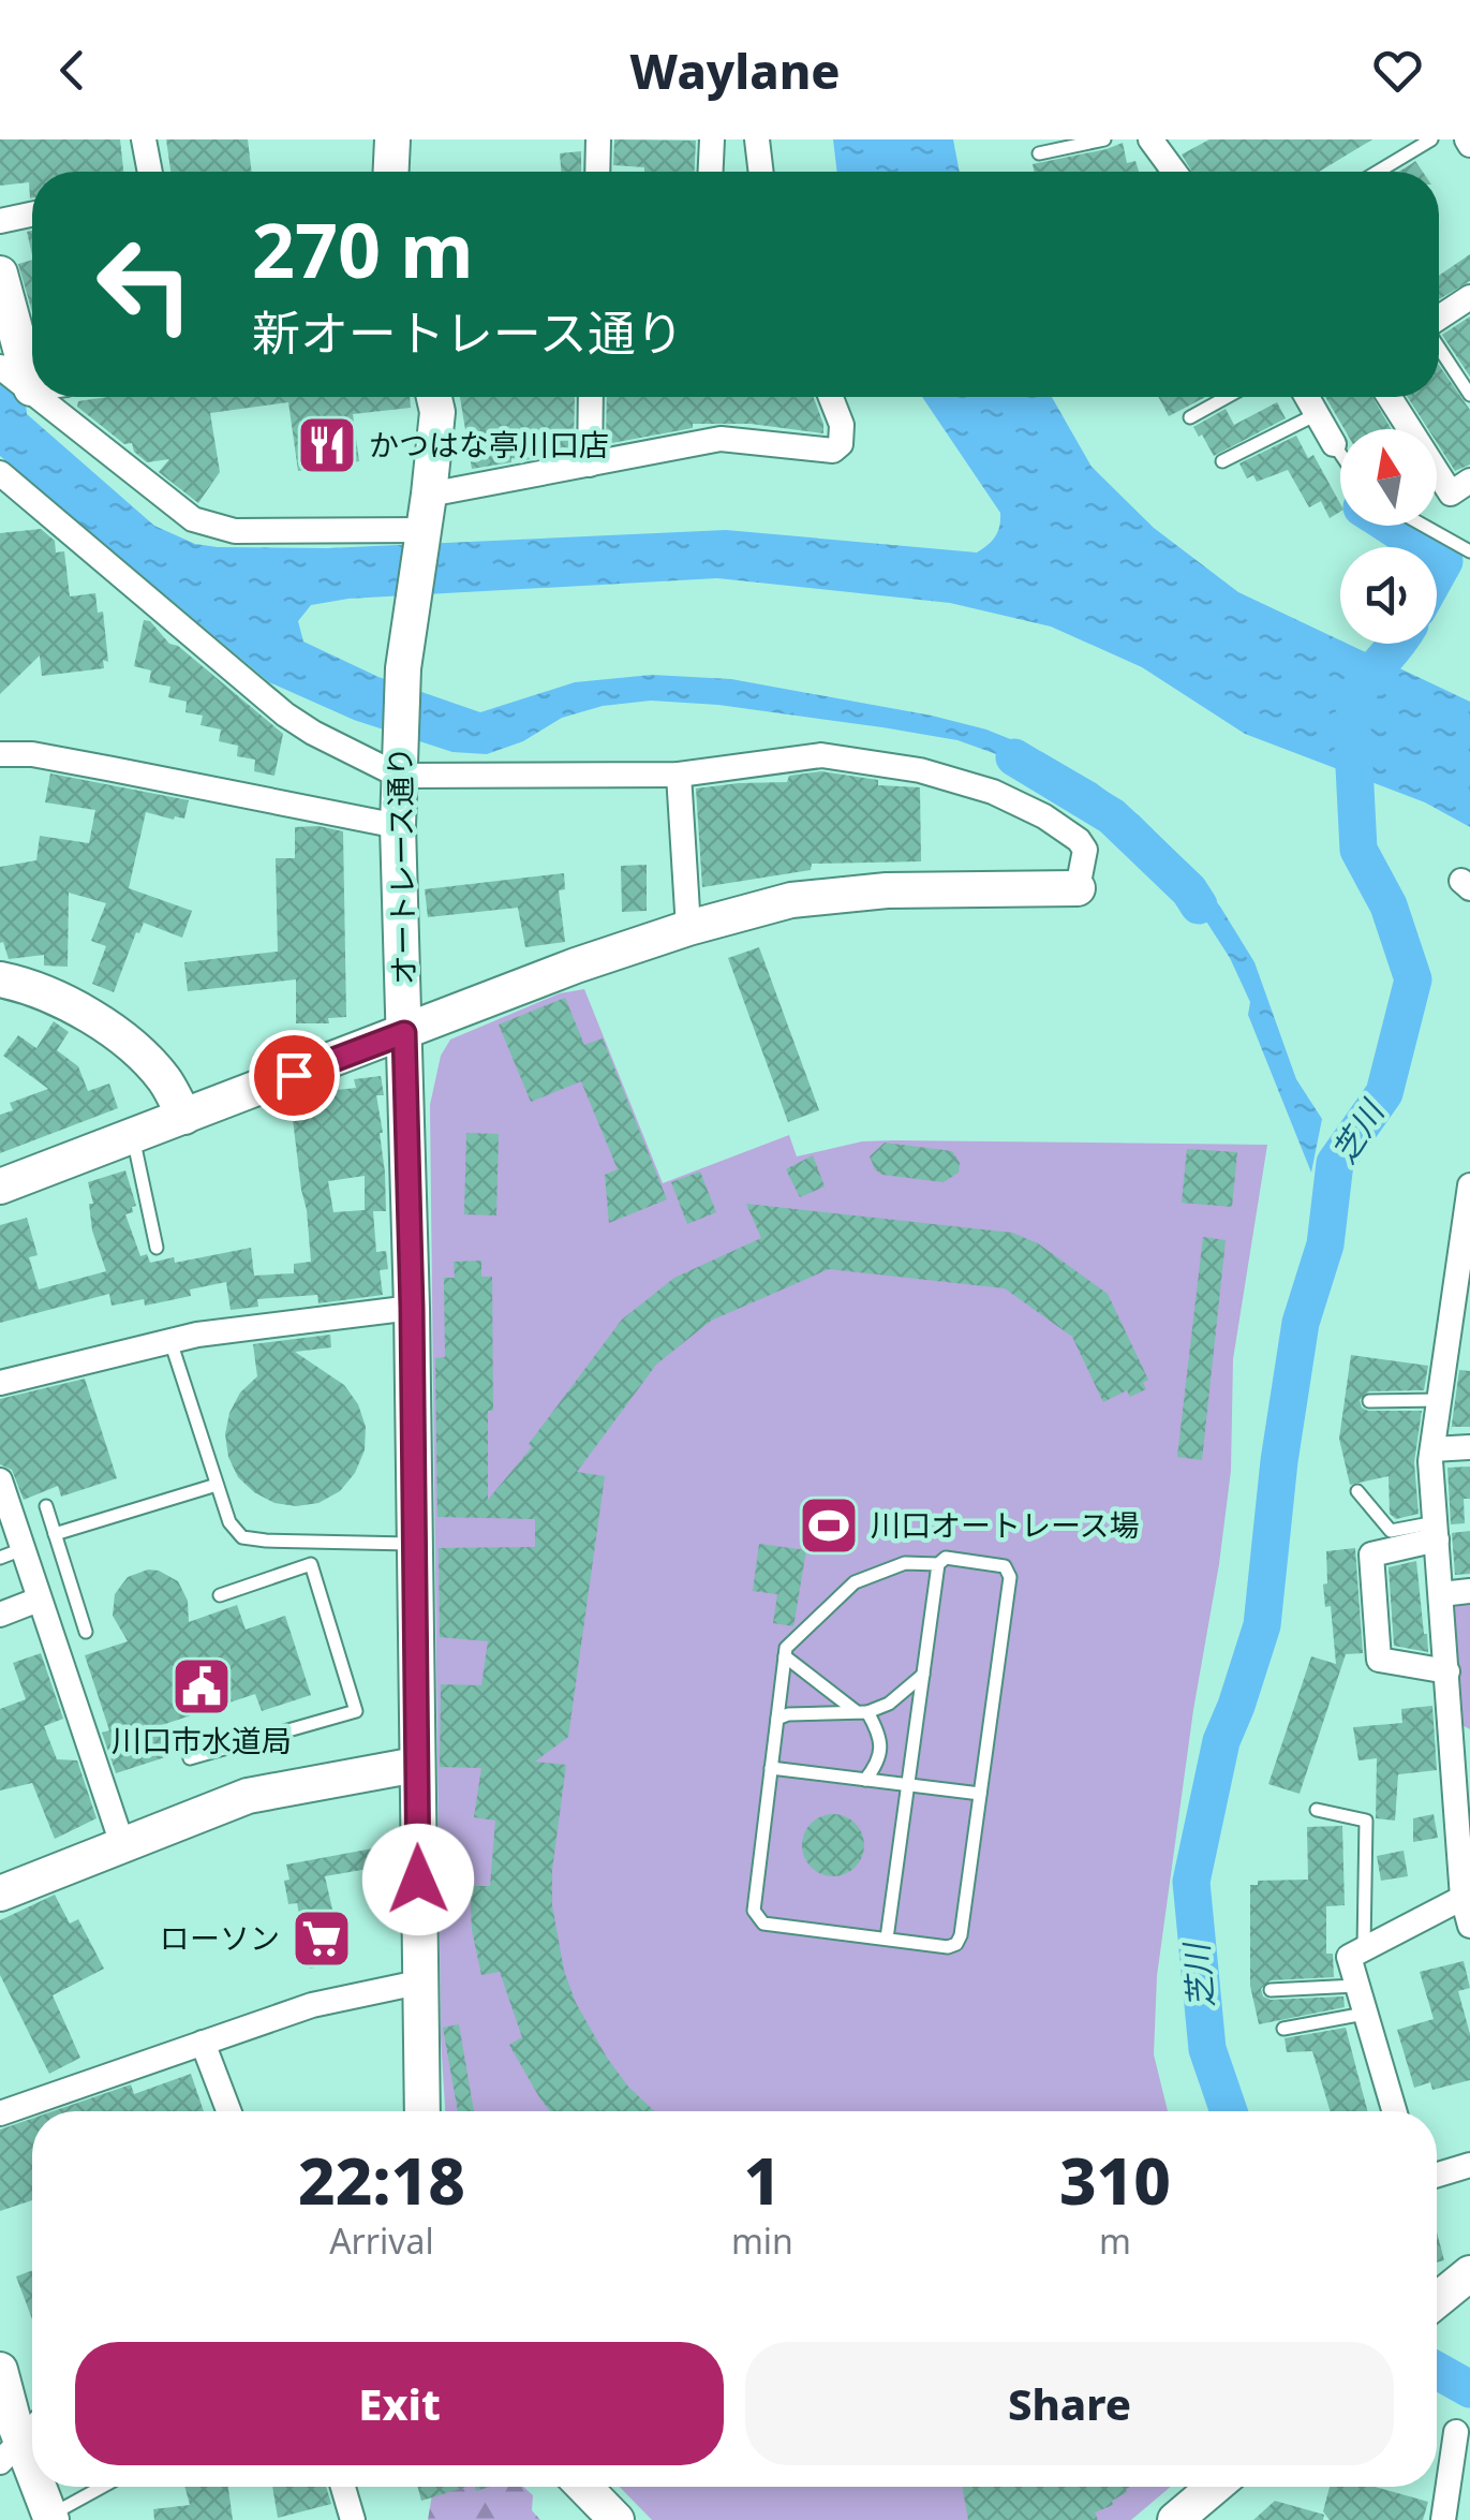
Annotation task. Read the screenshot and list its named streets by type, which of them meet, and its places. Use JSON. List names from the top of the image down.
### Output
{
  "streets": {
    "street": ["オートレース通り"]
  },
  "water": ["芝川"],
  "places": {
    "restaurant": ["かつはな亭川口店"],
    "sports": ["川口オートレース場"],
    "public building": ["川口市水道局"],
    "supermarket": ["ローソン"]
  },
  "north": "top",
  "page": {
    "header": "Waylane",
    "turn": ["270 m", "新オートレース通り"],
    "eta": [
      "22:18",
      "Arrival",
      "1",
      "min",
      "310",
      "m"
    ],
    "buttons": ["Exit", "Share"]
  }
}
